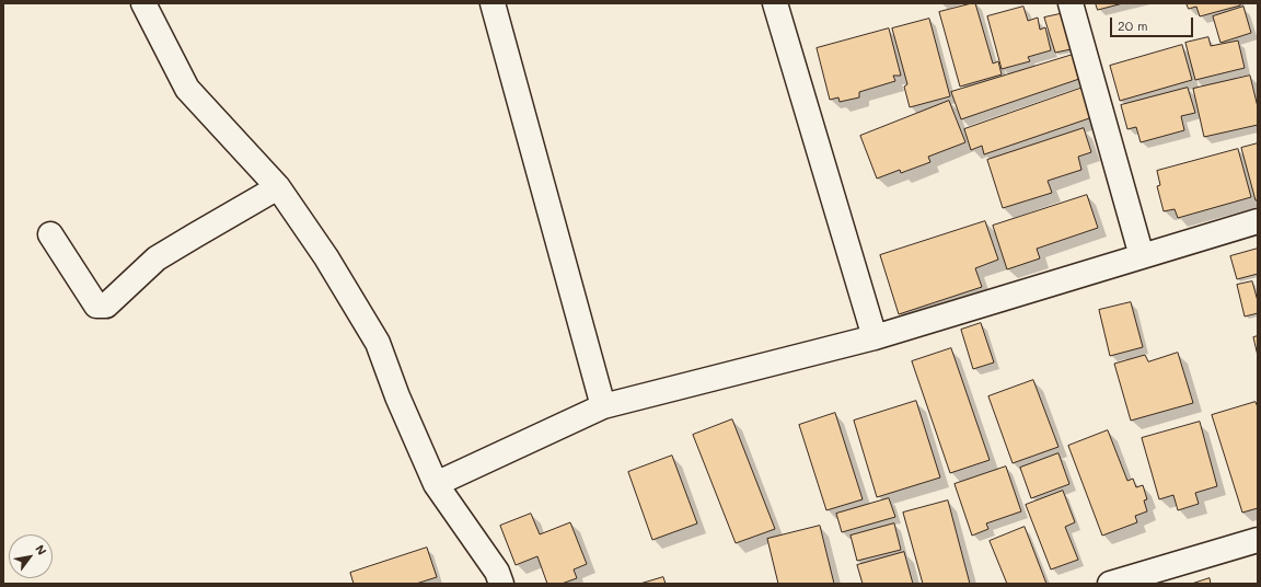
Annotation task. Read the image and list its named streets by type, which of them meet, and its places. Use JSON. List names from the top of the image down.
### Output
{
  "scale_bar": "20 m",
  "north": "top right"
}
